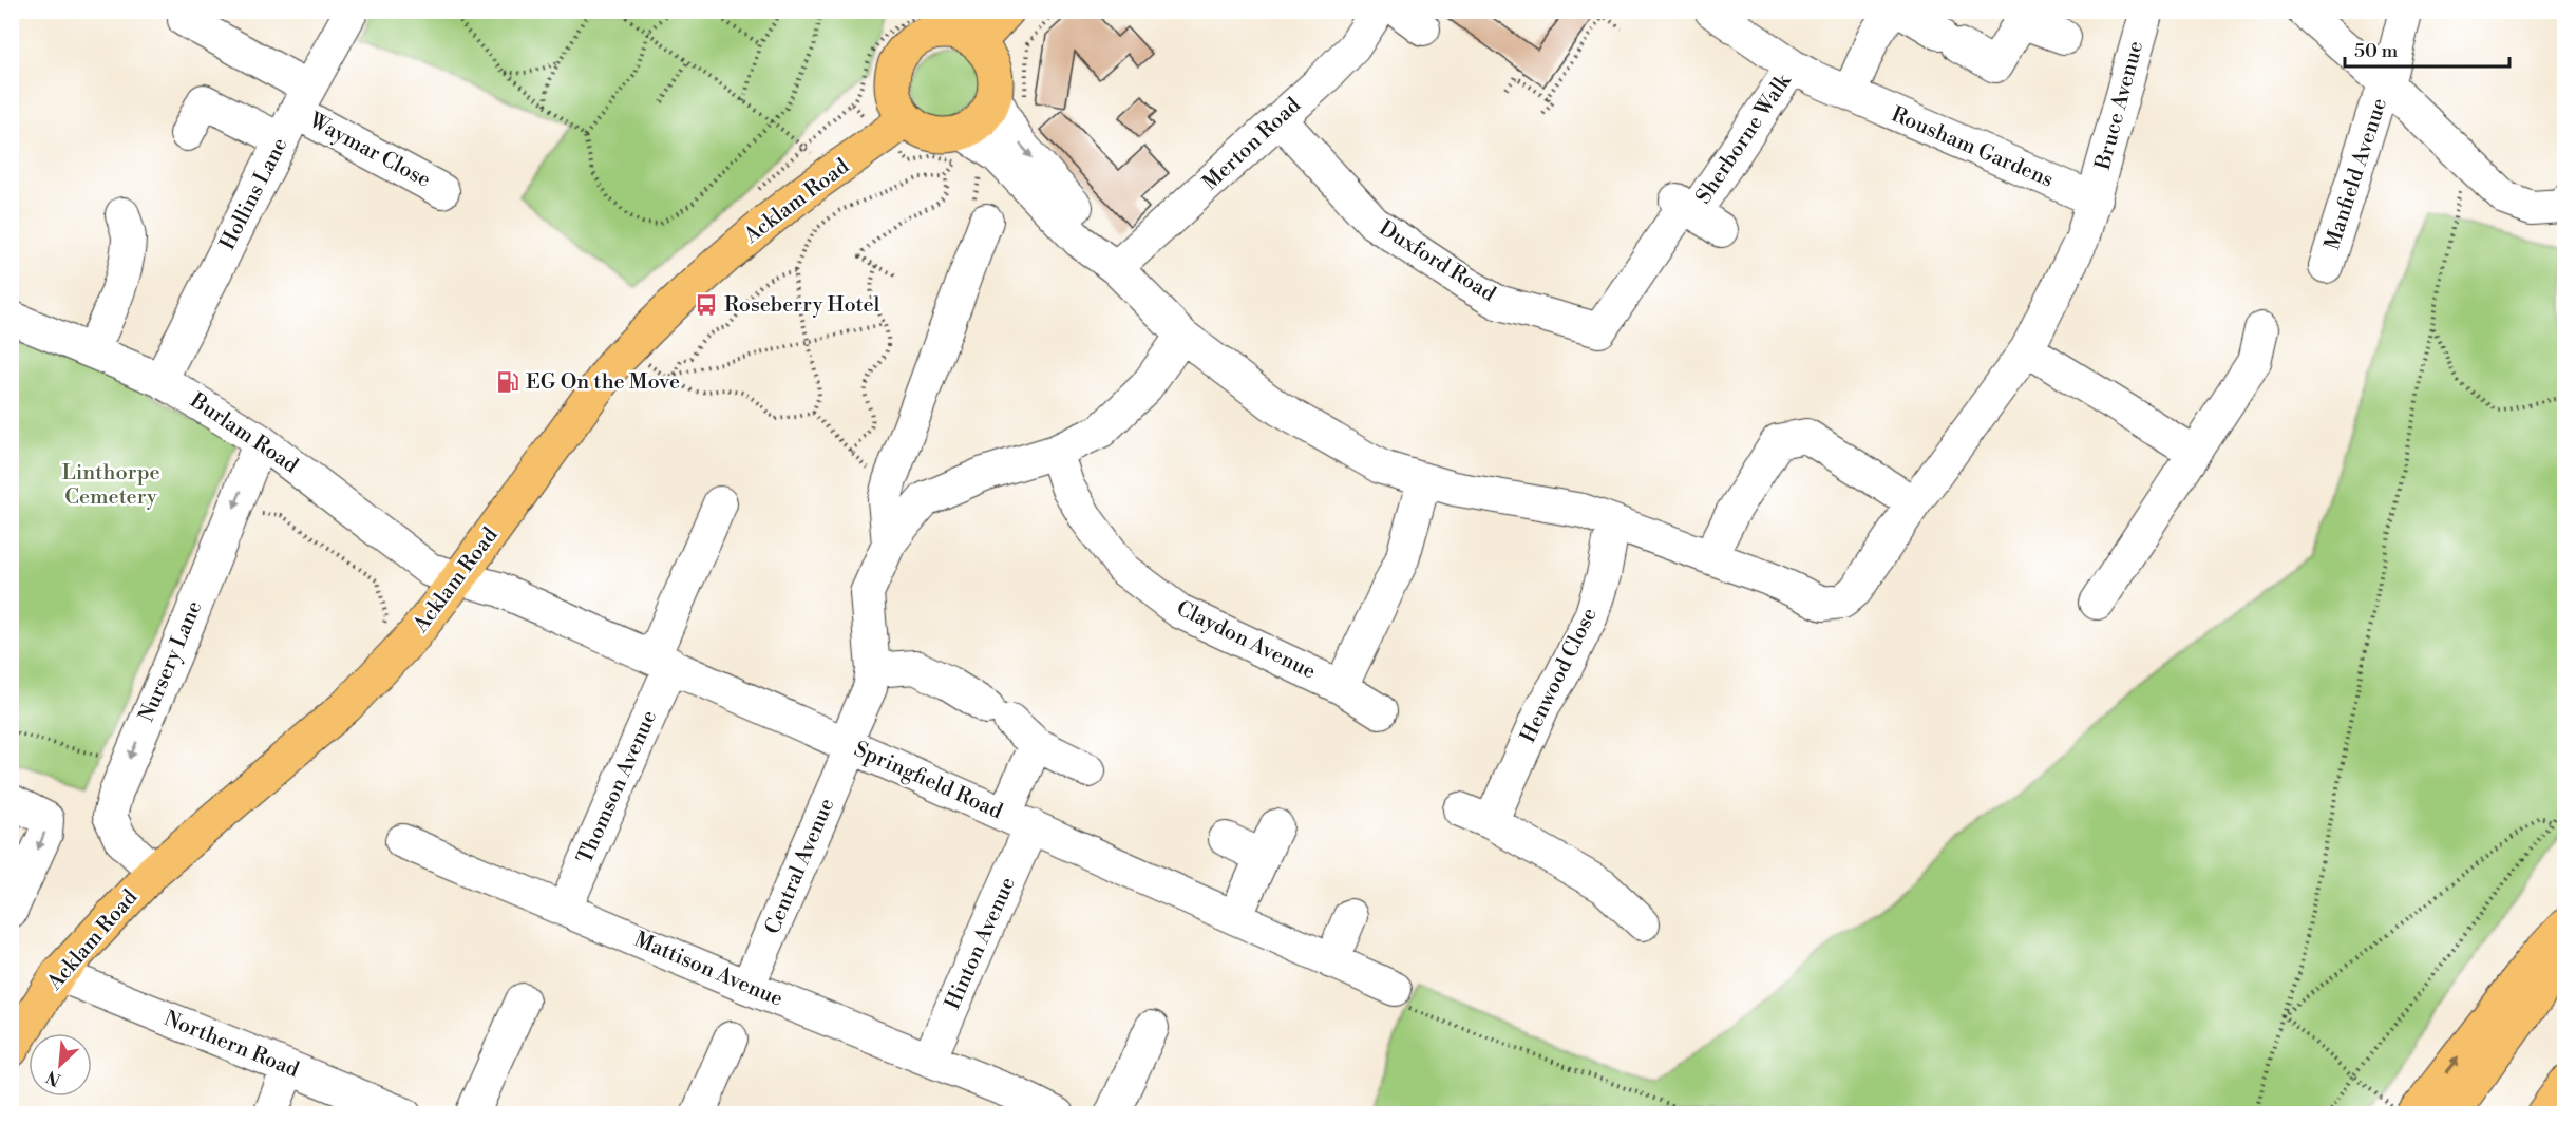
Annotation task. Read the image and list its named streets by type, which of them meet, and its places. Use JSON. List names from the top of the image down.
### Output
{
  "streets": {
    "main road": ["Acklam Road"],
    "street": [
      "Bruce Avenue",
      "Sherborne Walk",
      "Merton Road",
      "Rousham Gardens",
      "Waymar Close",
      "Manfield Avenue",
      "Hollins Lane",
      "Duxford Road",
      "Burlam Road",
      "Claydon Avenue",
      "Nursery Lane",
      "Henwood Close",
      "Springfield Road",
      "Thomson Avenue",
      "Central Avenue",
      "Hinton Avenue",
      "Mattison Avenue",
      "Northern Road"
    ]
  },
  "crossings": [
    ["Bruce Avenue", "Merton Road"],
    ["Bruce Avenue", "Rousham Gardens"],
    ["Bruce Avenue", "Claydon Avenue"],
    ["Bruce Avenue", "Henwood Close"],
    ["Sherborne Walk", "Rousham Gardens"],
    ["Sherborne Walk", "Duxford Road"],
    ["Merton Road", "Duxford Road"],
    ["Waymar Close", "Hollins Lane"],
    ["Hollins Lane", "Burlam Road"],
    ["Acklam Road", "Burlam Road"],
    ["Acklam Road", "Nursery Lane"],
    ["Acklam Road", "Springfield Road"],
    ["Acklam Road", "Northern Road"],
    ["Burlam Road", "Nursery Lane"],
    ["Burlam Road", "Springfield Road"],
    ["Springfield Road", "Thomson Avenue"],
    ["Springfield Road", "Central Avenue"],
    ["Springfield Road", "Hinton Avenue"],
    ["Thomson Avenue", "Mattison Avenue"],
    ["Central Avenue", "Mattison Avenue"],
    ["Hinton Avenue", "Mattison Avenue"]
  ],
  "one_way": ["Nursery Lane"],
  "parks": ["Linthorpe Cemetery"],
  "places": {
    "bus stop": ["Roseberry Hotel"],
    "fuel station": ["EG On the Move"]
  },
  "scale_bar": "50 m",
  "north": "bottom left"
}
